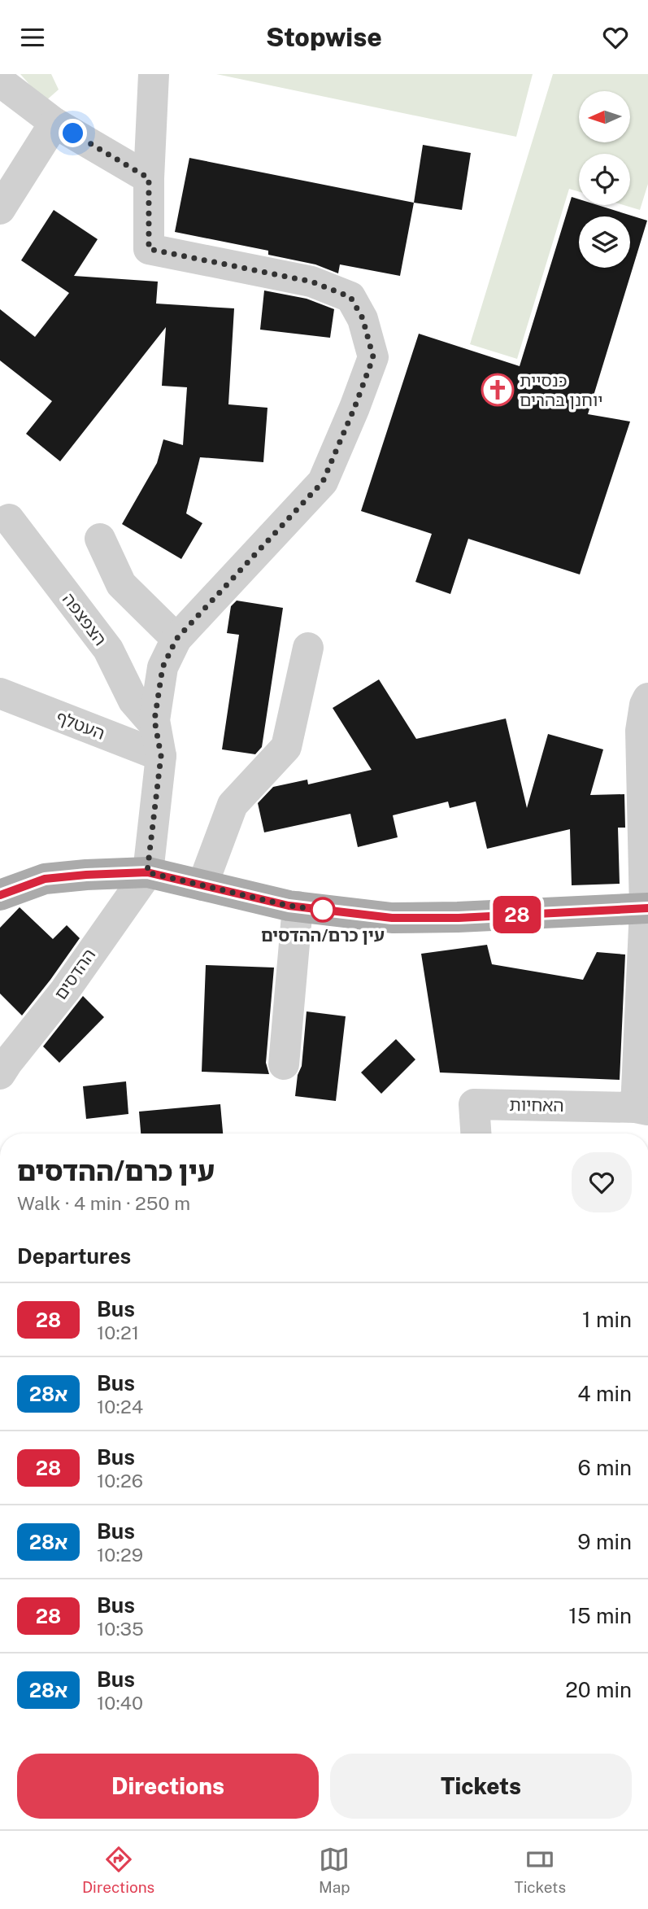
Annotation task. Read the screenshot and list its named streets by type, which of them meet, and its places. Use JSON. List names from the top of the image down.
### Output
{
  "streets": {
    "street": [
      "הצפצפה",
      "העטלף",
      "ההדסים",
      "האחיות"
    ]
  },
  "places": {
    "church": ["כנסיית יוחנן בהרים"],
    "other": ["עין כרם/ההדסים"]
  },
  "lines": ["bus line 28"],
  "north": "left",
  "page": {
    "header": "Stopwise",
    "on_map": "28",
    "heading": [
      ["עין כרם/ההדסים", "Walk · 4 min · 250 m"],
      "Departures"
    ],
    "list": [
      {
        "mark": "28",
        "name": "Bus",
        "note": "10:21",
        "value": "1 min"
      },
      {
        "mark": "28א",
        "name": "Bus",
        "note": "10:24",
        "value": "4 min"
      },
      {
        "mark": "28",
        "name": "Bus",
        "note": "10:26",
        "value": "6 min"
      },
      {
        "mark": "28א",
        "name": "Bus",
        "note": "10:29",
        "value": "9 min"
      },
      {
        "mark": "28",
        "name": "Bus",
        "note": "10:35",
        "value": "15 min"
      },
      {
        "mark": "28א",
        "name": "Bus",
        "note": "10:40",
        "value": "20 min"
      }
    ],
    "buttons": ["Directions", "Tickets"],
    "tabs": ["Directions", "Map", "Tickets"]
  }
}
